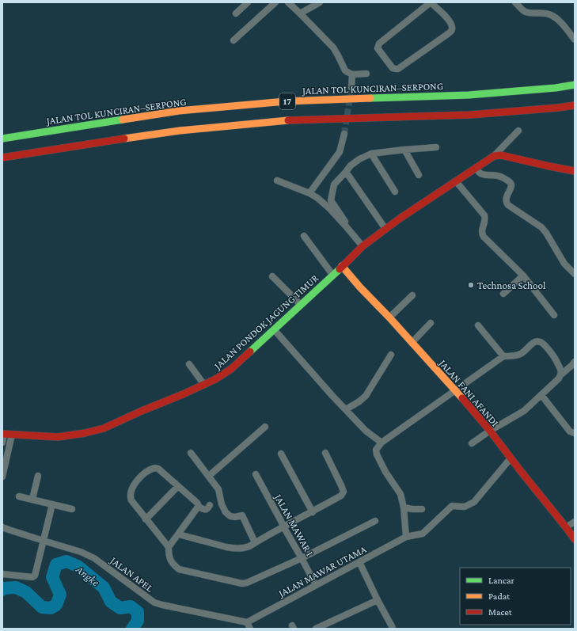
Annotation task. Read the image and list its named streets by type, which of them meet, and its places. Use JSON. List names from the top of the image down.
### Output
{
  "streets": {
    "main road": [
      "JALAN TOL KUNCIRAN–SERPONG",
      "17",
      "JALAN PONDOK JAGUNG TIMUR",
      "JALAN FANI AFANDI"
    ],
    "street": ["JALAN MAWAR I", "JALAN MAWAR UTAMA", "JALAN APEL"]
  },
  "crossings": [
    ["JALAN PONDOK JAGUNG TIMUR", "JALAN FANI AFANDI"],
    ["JALAN FANI AFANDI", "JALAN MAWAR UTAMA"],
    ["JALAN MAWAR I", "JALAN MAWAR UTAMA"],
    ["JALAN MAWAR UTAMA", "JALAN APEL"]
  ],
  "water": ["Angke"],
  "places": ["Technosa School"],
  "legend": ["Lancar", "Padat", "Macet"]
}
